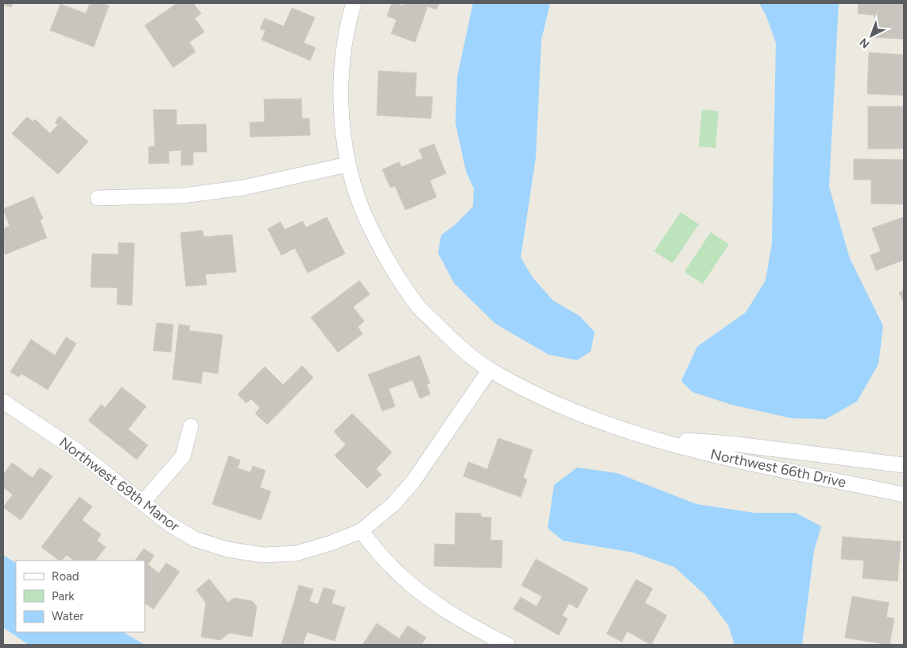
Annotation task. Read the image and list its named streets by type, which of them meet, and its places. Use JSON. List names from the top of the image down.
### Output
{
  "streets": {
    "street": ["Northwest 66th Drive", "Northwest 69th Manor"]
  },
  "crossings": [
    ["Northwest 66th Drive", "Northwest 69th Manor"]
  ],
  "legend": ["Road", "Park", "Water"],
  "north": "bottom left"
}
